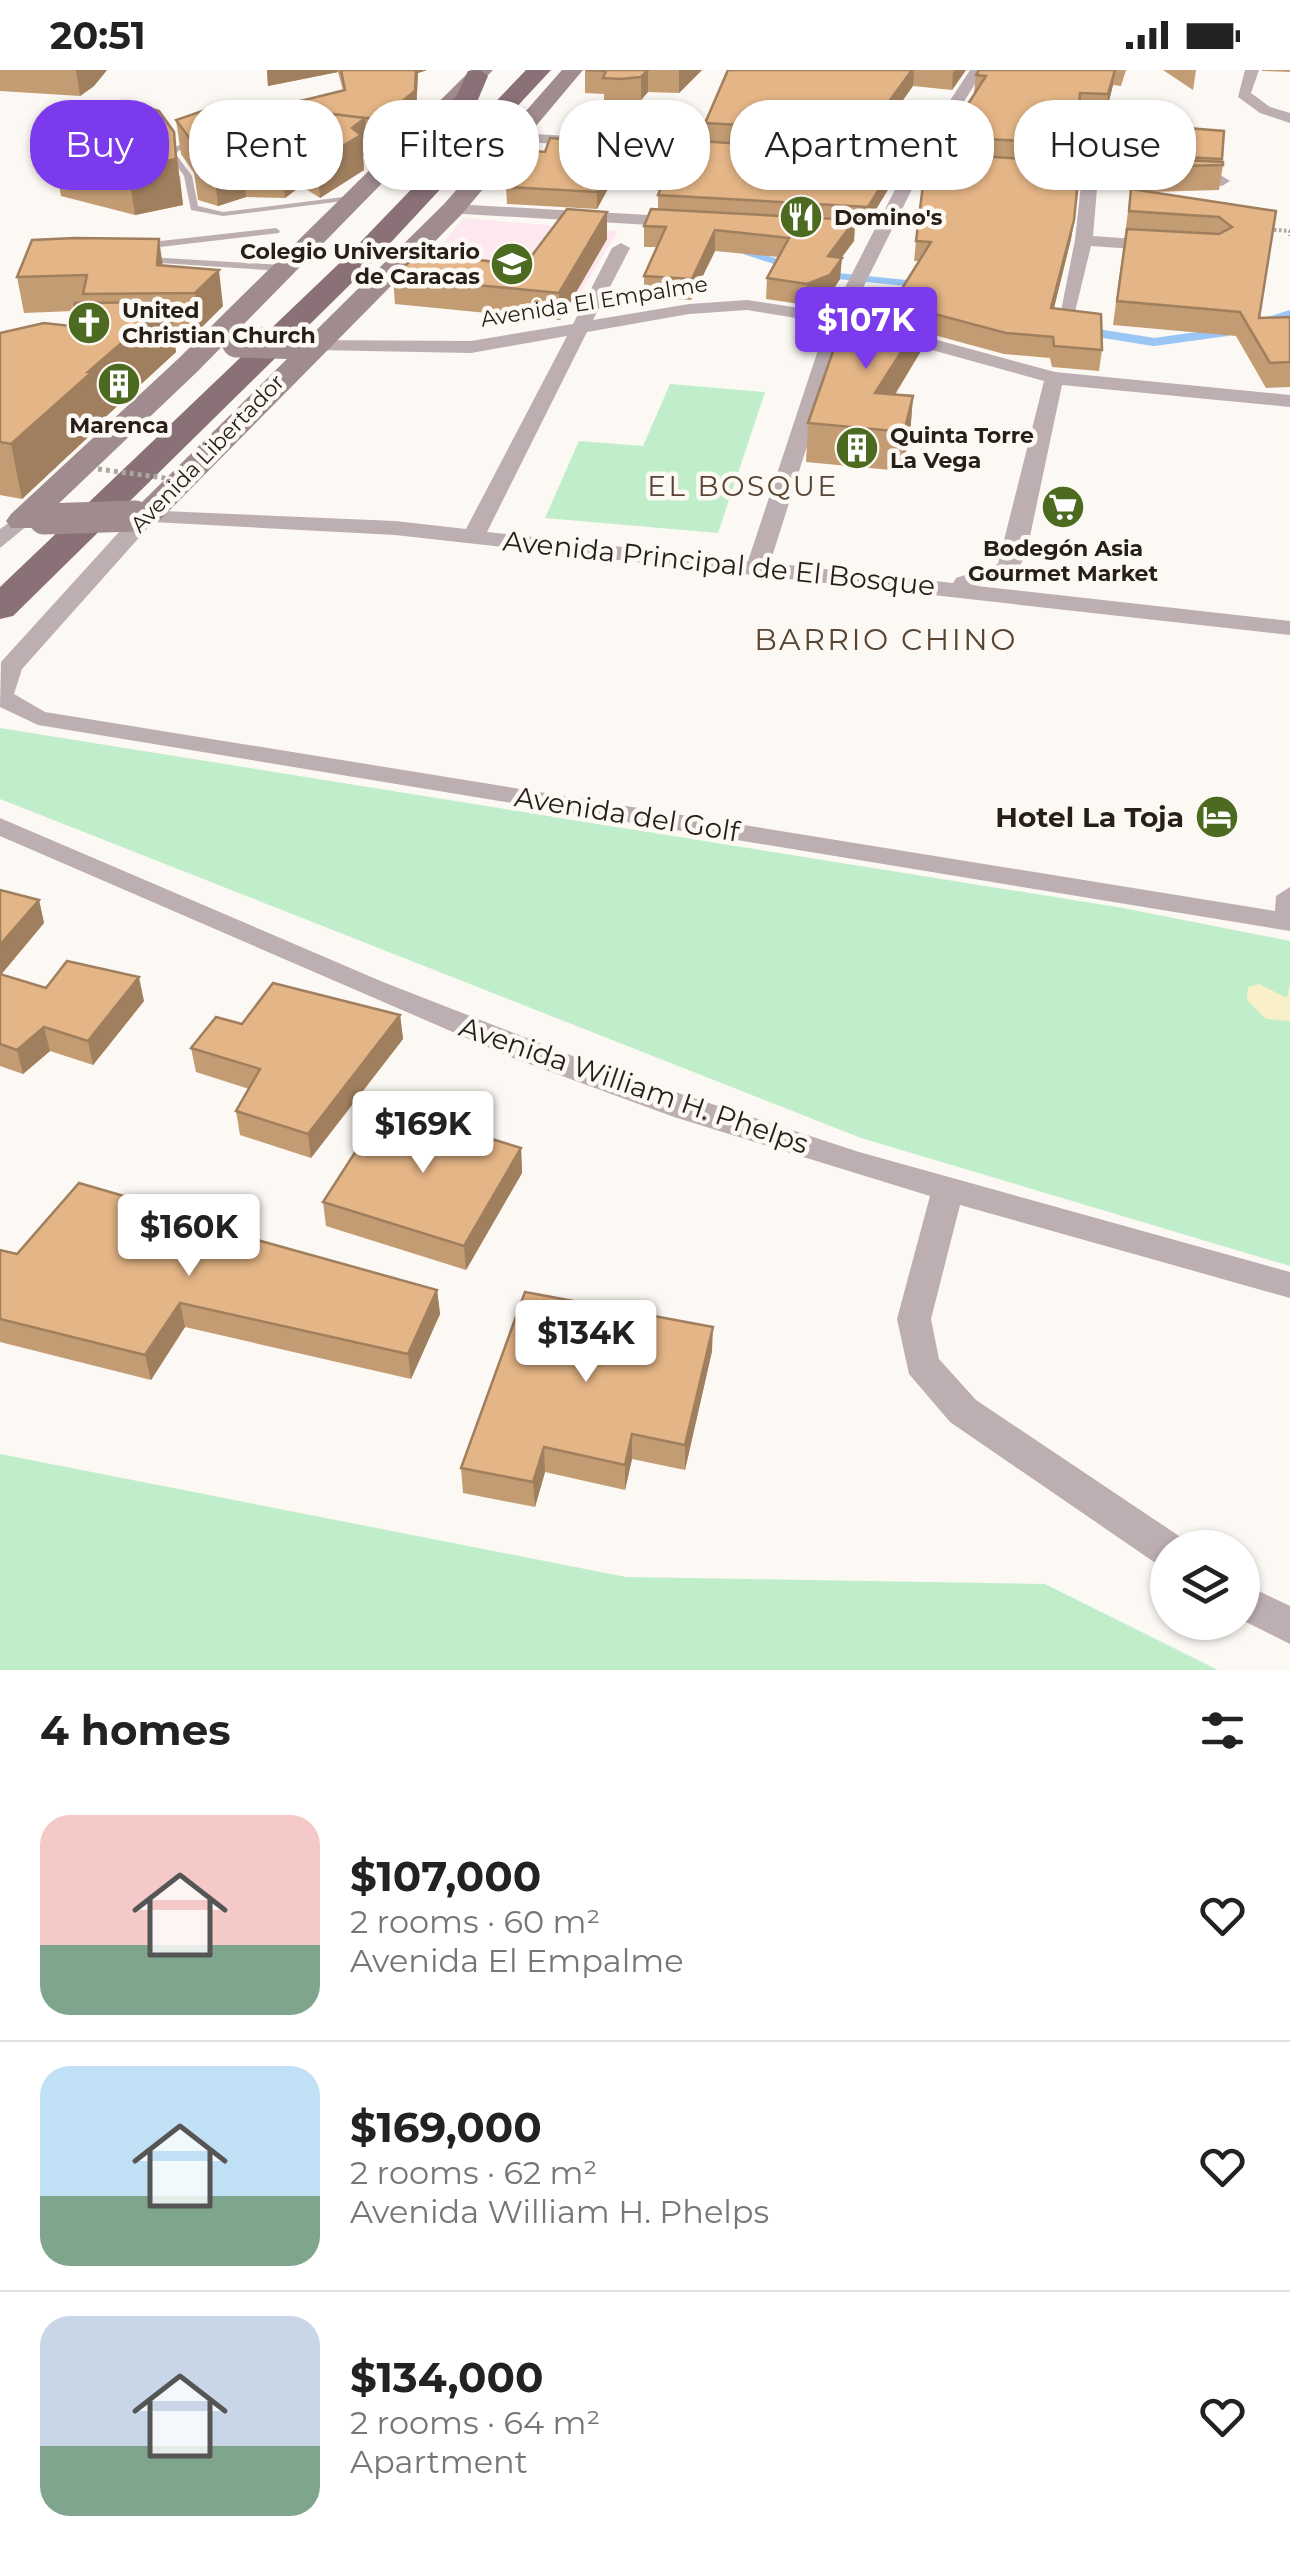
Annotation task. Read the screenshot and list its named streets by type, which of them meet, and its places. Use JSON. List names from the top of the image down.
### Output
{
  "streets": {
    "main road": ["Avenida Libertador"],
    "street": [
      "Avenida El Empalme",
      "Avenida Principal de El Bosque",
      "Avenida del Golf",
      "Avenida William H. Phelps"
    ]
  },
  "crossings": [
    ["Avenida El Empalme", "Avenida Libertador"],
    ["Avenida Libertador", "Avenida Principal de El Bosque"],
    ["Avenida Libertador", "Avenida del Golf"]
  ],
  "districts": ["EL BOSQUE", "BARRIO CHINO"],
  "places": {
    "restaurant": ["Domino's"],
    "school or university": ["Colegio Universitario de Caracas"],
    "church": ["United Christian Church"],
    "building": ["Marenca", "Quinta Torre La Vega"],
    "supermarket": ["Bodegón Asia Gourmet Market"],
    "hotel": ["Hotel La Toja"]
  },
  "page": {
    "status": "20:51",
    "chip": [
      "Buy",
      "Rent",
      "Filters",
      "New",
      "Apartment",
      "House"
    ],
    "price": [
      "$107K",
      "$169K",
      "$160K",
      "$134K"
    ],
    "heading": "4 homes",
    "list": [
      {
        "name": "$107,000",
        "note": "2 rooms · 60 m² · Avenida El Empalme"
      },
      {
        "name": "$169,000",
        "note": "2 rooms · 62 m² · Avenida William H. Phelps"
      },
      {
        "name": "$134,000",
        "note": "2 rooms · 64 m² · Apartment"
      }
    ]
  }
}
